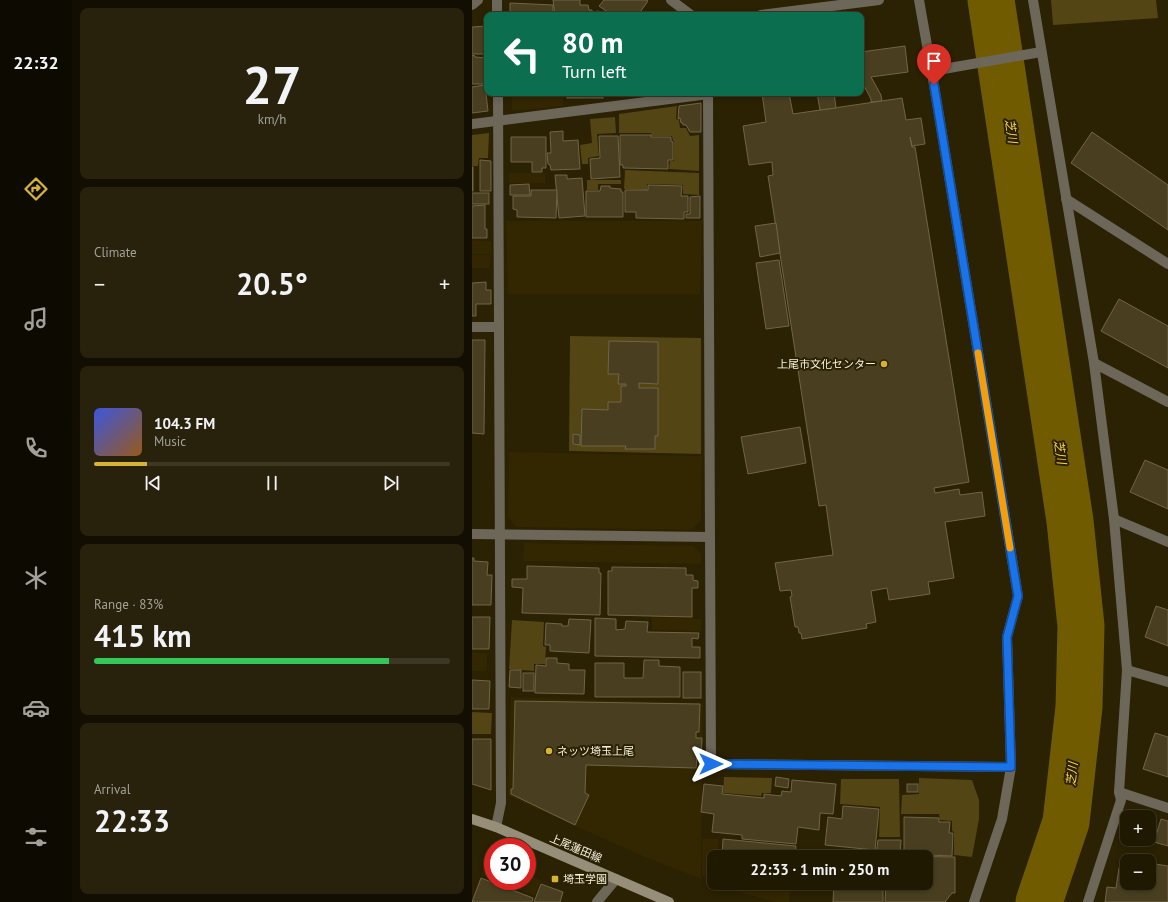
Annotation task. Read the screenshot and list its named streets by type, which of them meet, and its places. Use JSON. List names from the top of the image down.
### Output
{
  "streets": {
    "main road": ["上尾蓮田線"]
  },
  "water": ["芝川"],
  "places": {
    "other": ["上尾市文化センター", "ネッツ埼玉上尾"],
    "transit": ["埼玉学園"]
  },
  "page": {
    "tabs": "22:32",
    "tile": [
      ["27", "km/h"],
      "Climate",
      ["Range · 83%", "415 km"],
      ["Arrival", "22:33"]
    ],
    "turn": ["80 m", "Turn left"],
    "heat": ["−", "20.5°", "+"],
    "song": ["104.3 FM", "Music"],
    "map_buttons": ["+", "−"],
    "limit": "30",
    "trip": "22:33 · 1 min · 250 m"
  }
}
